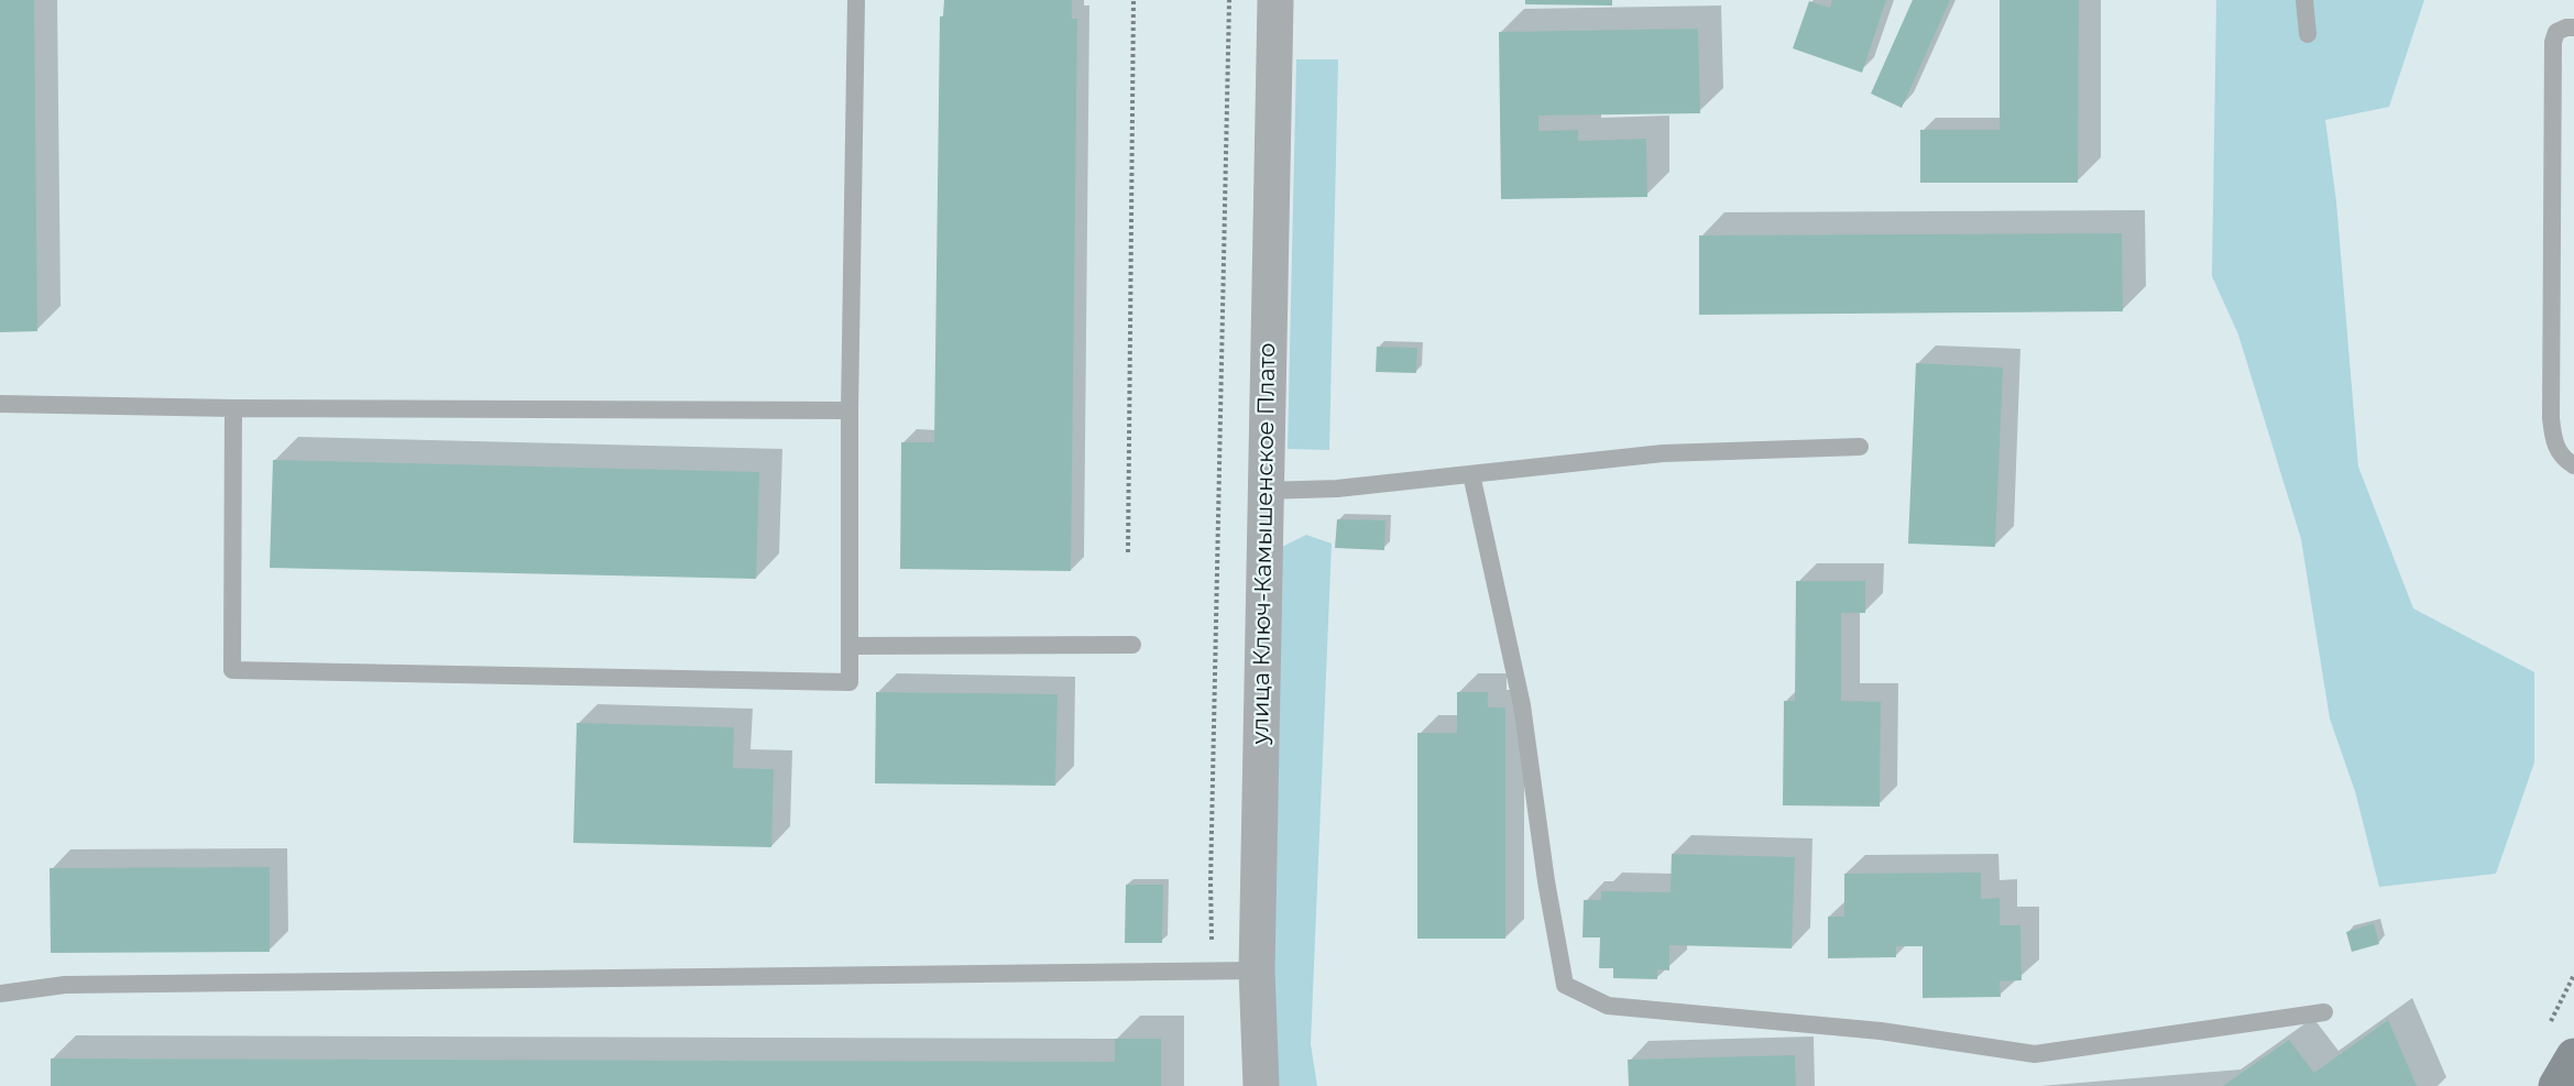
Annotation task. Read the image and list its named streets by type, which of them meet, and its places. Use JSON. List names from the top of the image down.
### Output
{
  "streets": {
    "street": ["улица Ключ-Камышенское Плато"]
  }
}
